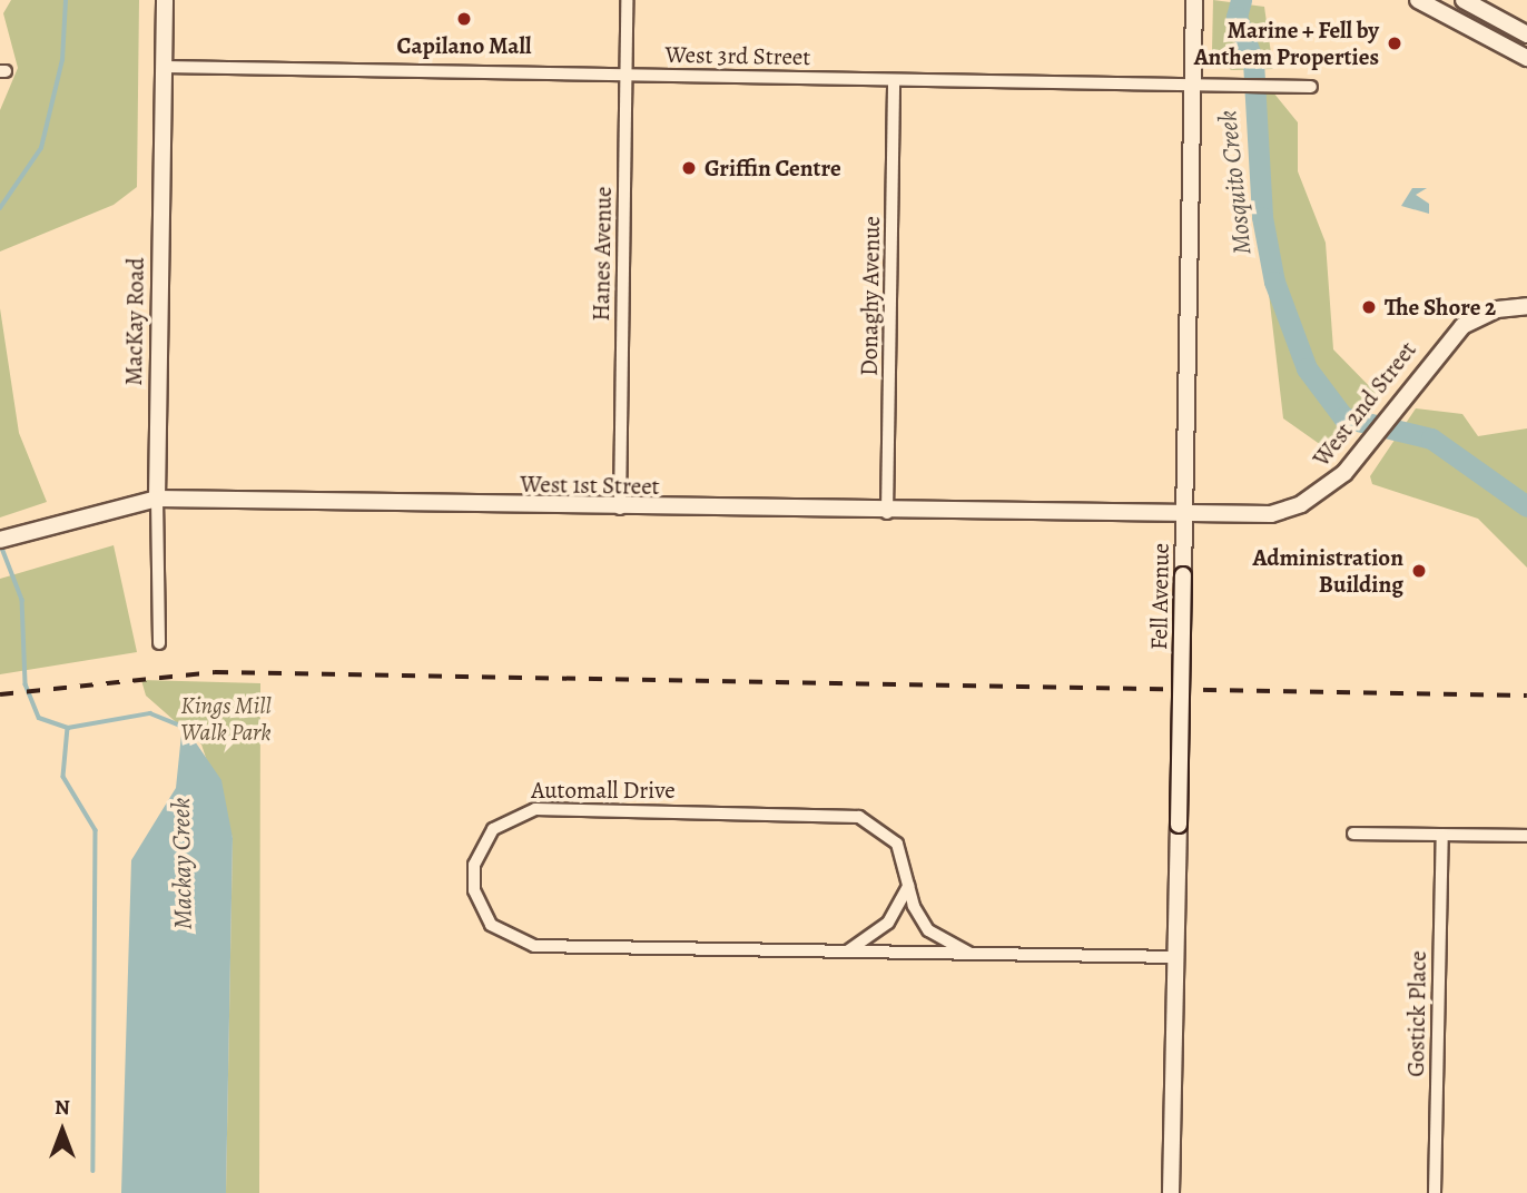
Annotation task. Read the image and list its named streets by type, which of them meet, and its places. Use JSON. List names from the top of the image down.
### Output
{
  "streets": {
    "main road": [
      "MacKay Road",
      "West 2nd Street",
      "West 1st Street",
      "Fell Avenue"
    ],
    "street": [
      "West 3rd Street",
      "Hanes Avenue",
      "Donaghy Avenue",
      "Automall Drive",
      "Gostick Place"
    ]
  },
  "crossings": [
    ["West 3rd Street", "Hanes Avenue"],
    ["West 3rd Street", "Donaghy Avenue"],
    ["West 3rd Street", "MacKay Road"],
    ["West 3rd Street", "Fell Avenue"],
    ["Hanes Avenue", "West 1st Street"],
    ["Donaghy Avenue", "West 1st Street"],
    ["MacKay Road", "West 1st Street"],
    ["West 2nd Street", "West 1st Street"],
    ["West 2nd Street", "Fell Avenue"],
    ["West 1st Street", "Fell Avenue"],
    ["Fell Avenue", "Automall Drive"]
  ],
  "water": ["Mosquito Creek", "Mackay Creek"],
  "parks": ["Kings Mill Walk Park"],
  "places": [
    "Capilano Mall",
    "Marine + Fell by Anthem Properties",
    "Griffin Centre",
    "The Shore 2",
    "Administration Building"
  ],
  "north": "top"
}
